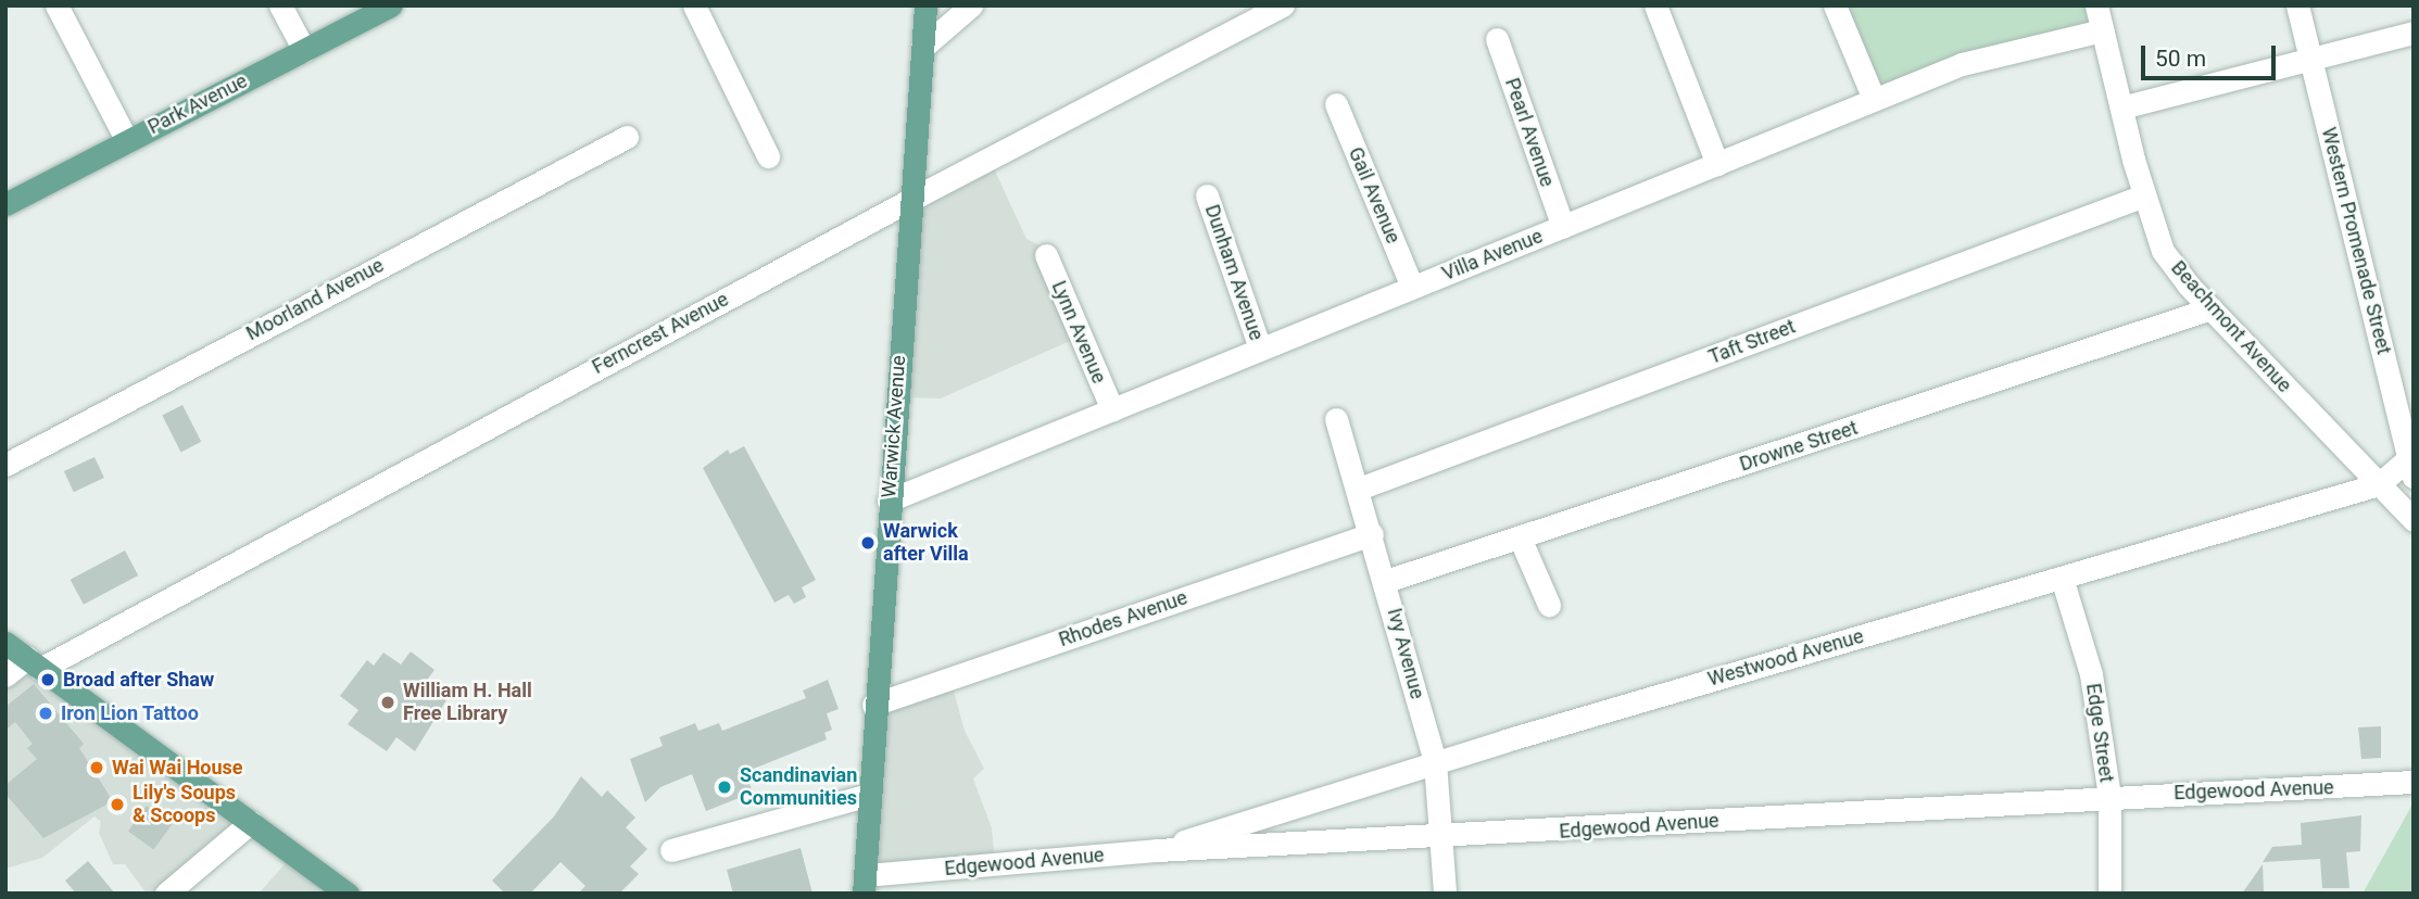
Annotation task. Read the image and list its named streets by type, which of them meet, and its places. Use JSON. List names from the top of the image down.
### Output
{
  "streets": {
    "main road": ["Park Avenue", "Warwick Avenue"],
    "street": [
      "Pearl Avenue",
      "Gail Avenue",
      "Western Promenade Street",
      "Villa Avenue",
      "Dunham Avenue",
      "Moorland Avenue",
      "Beachmont Avenue",
      "Lynn Avenue",
      "Ferncrest Avenue",
      "Taft Street",
      "Drowne Street",
      "Rhodes Avenue",
      "Ivy Avenue",
      "Westwood Avenue",
      "Edge Street",
      "Edgewood Avenue"
    ]
  },
  "crossings": [
    ["Pearl Avenue", "Villa Avenue"],
    ["Gail Avenue", "Villa Avenue"],
    ["Western Promenade Street", "Westwood Avenue"],
    ["Villa Avenue", "Dunham Avenue"],
    ["Villa Avenue", "Beachmont Avenue"],
    ["Villa Avenue", "Lynn Avenue"],
    ["Villa Avenue", "Warwick Avenue"],
    ["Beachmont Avenue", "Taft Street"],
    ["Beachmont Avenue", "Drowne Street"],
    ["Beachmont Avenue", "Westwood Avenue"],
    ["Ferncrest Avenue", "Warwick Avenue"],
    ["Taft Street", "Ivy Avenue"],
    ["Warwick Avenue", "Rhodes Avenue"],
    ["Warwick Avenue", "Edgewood Avenue"],
    ["Drowne Street", "Ivy Avenue"],
    ["Rhodes Avenue", "Ivy Avenue"],
    ["Ivy Avenue", "Westwood Avenue"],
    ["Ivy Avenue", "Edgewood Avenue"],
    ["Westwood Avenue", "Edge Street"],
    ["Westwood Avenue", "Edgewood Avenue"],
    ["Edge Street", "Edgewood Avenue"]
  ],
  "places": [
    "Warwick after Villa",
    "Broad after Shaw",
    "William H. Hall Free Library",
    "Iron Lion Tattoo",
    "Wai Wai House",
    "Scandinavian Communities",
    "Lily's Soups & Scoops"
  ],
  "scale_bar": "50 m"
}
